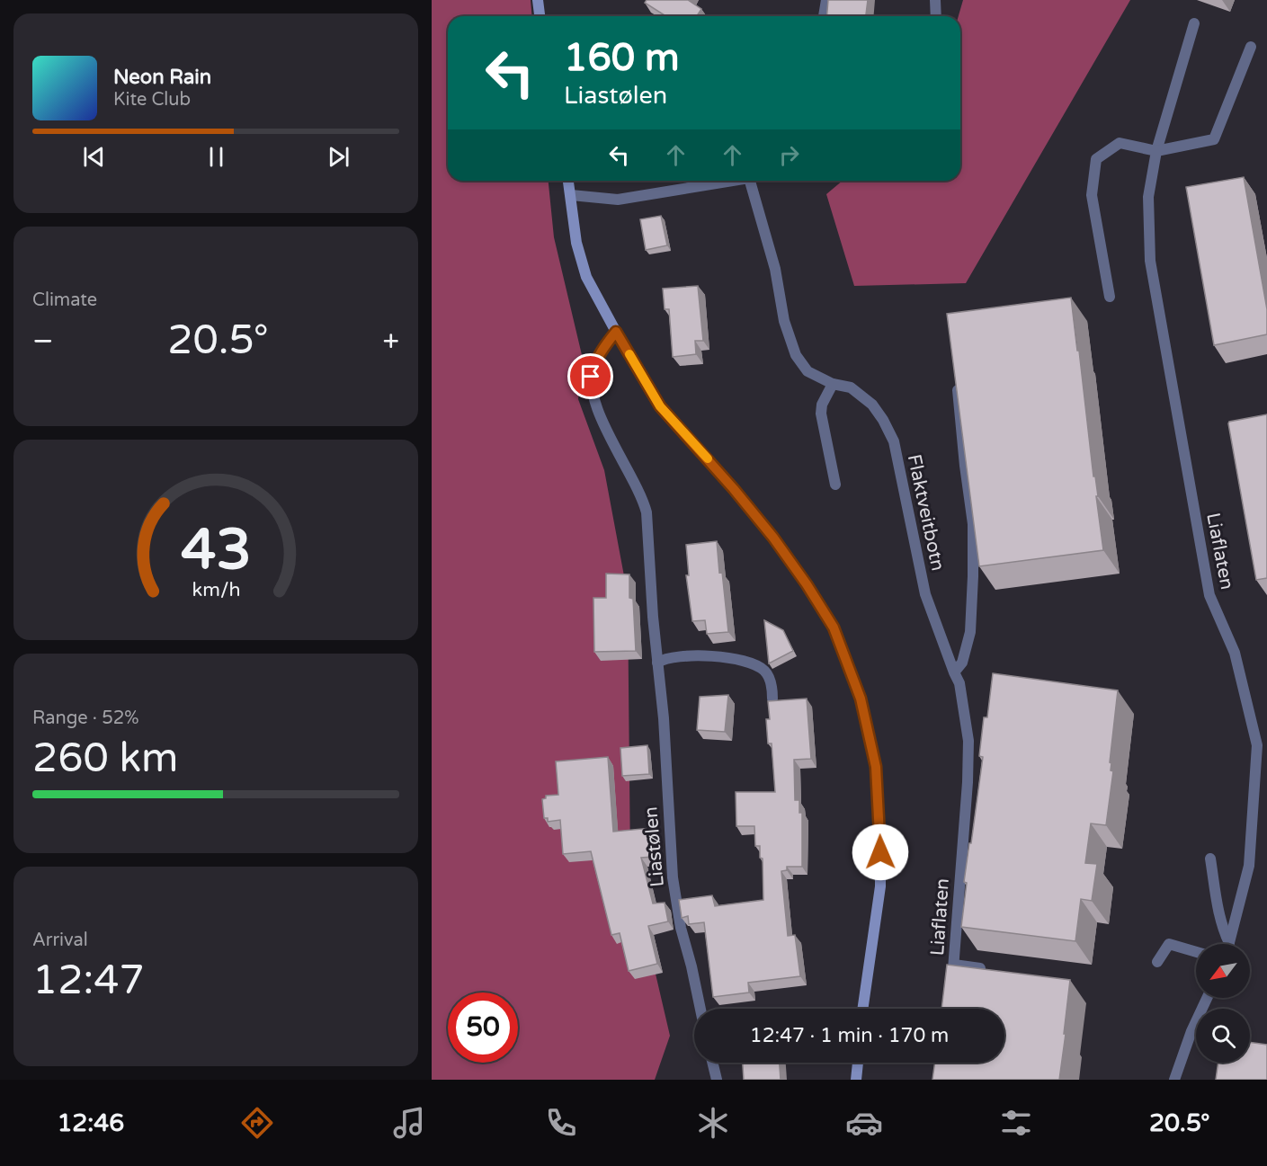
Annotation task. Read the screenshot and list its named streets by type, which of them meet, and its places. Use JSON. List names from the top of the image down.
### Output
{
  "streets": {
    "street": ["Flaktveitbotn", "Liaflaten", "Liastølen"]
  },
  "crossings": [
    ["Flaktveitbotn", "Liaflaten"]
  ],
  "north": "bottom left",
  "page": {
    "turn": ["160 m", "Liastølen"],
    "song": ["Neon Rain", "Kite Club"],
    "tile": [
      "Climate",
      ["Range · 52%", "260 km"],
      ["Arrival", "12:47"]
    ],
    "heat": ["−", "20.5°", "+"],
    "limit": "50",
    "trip": "12:47 · 1 min · 170 m",
    "tabs": ["12:46", "20.5°"],
    "gauge": ["43", "km/h"]
  }
}
